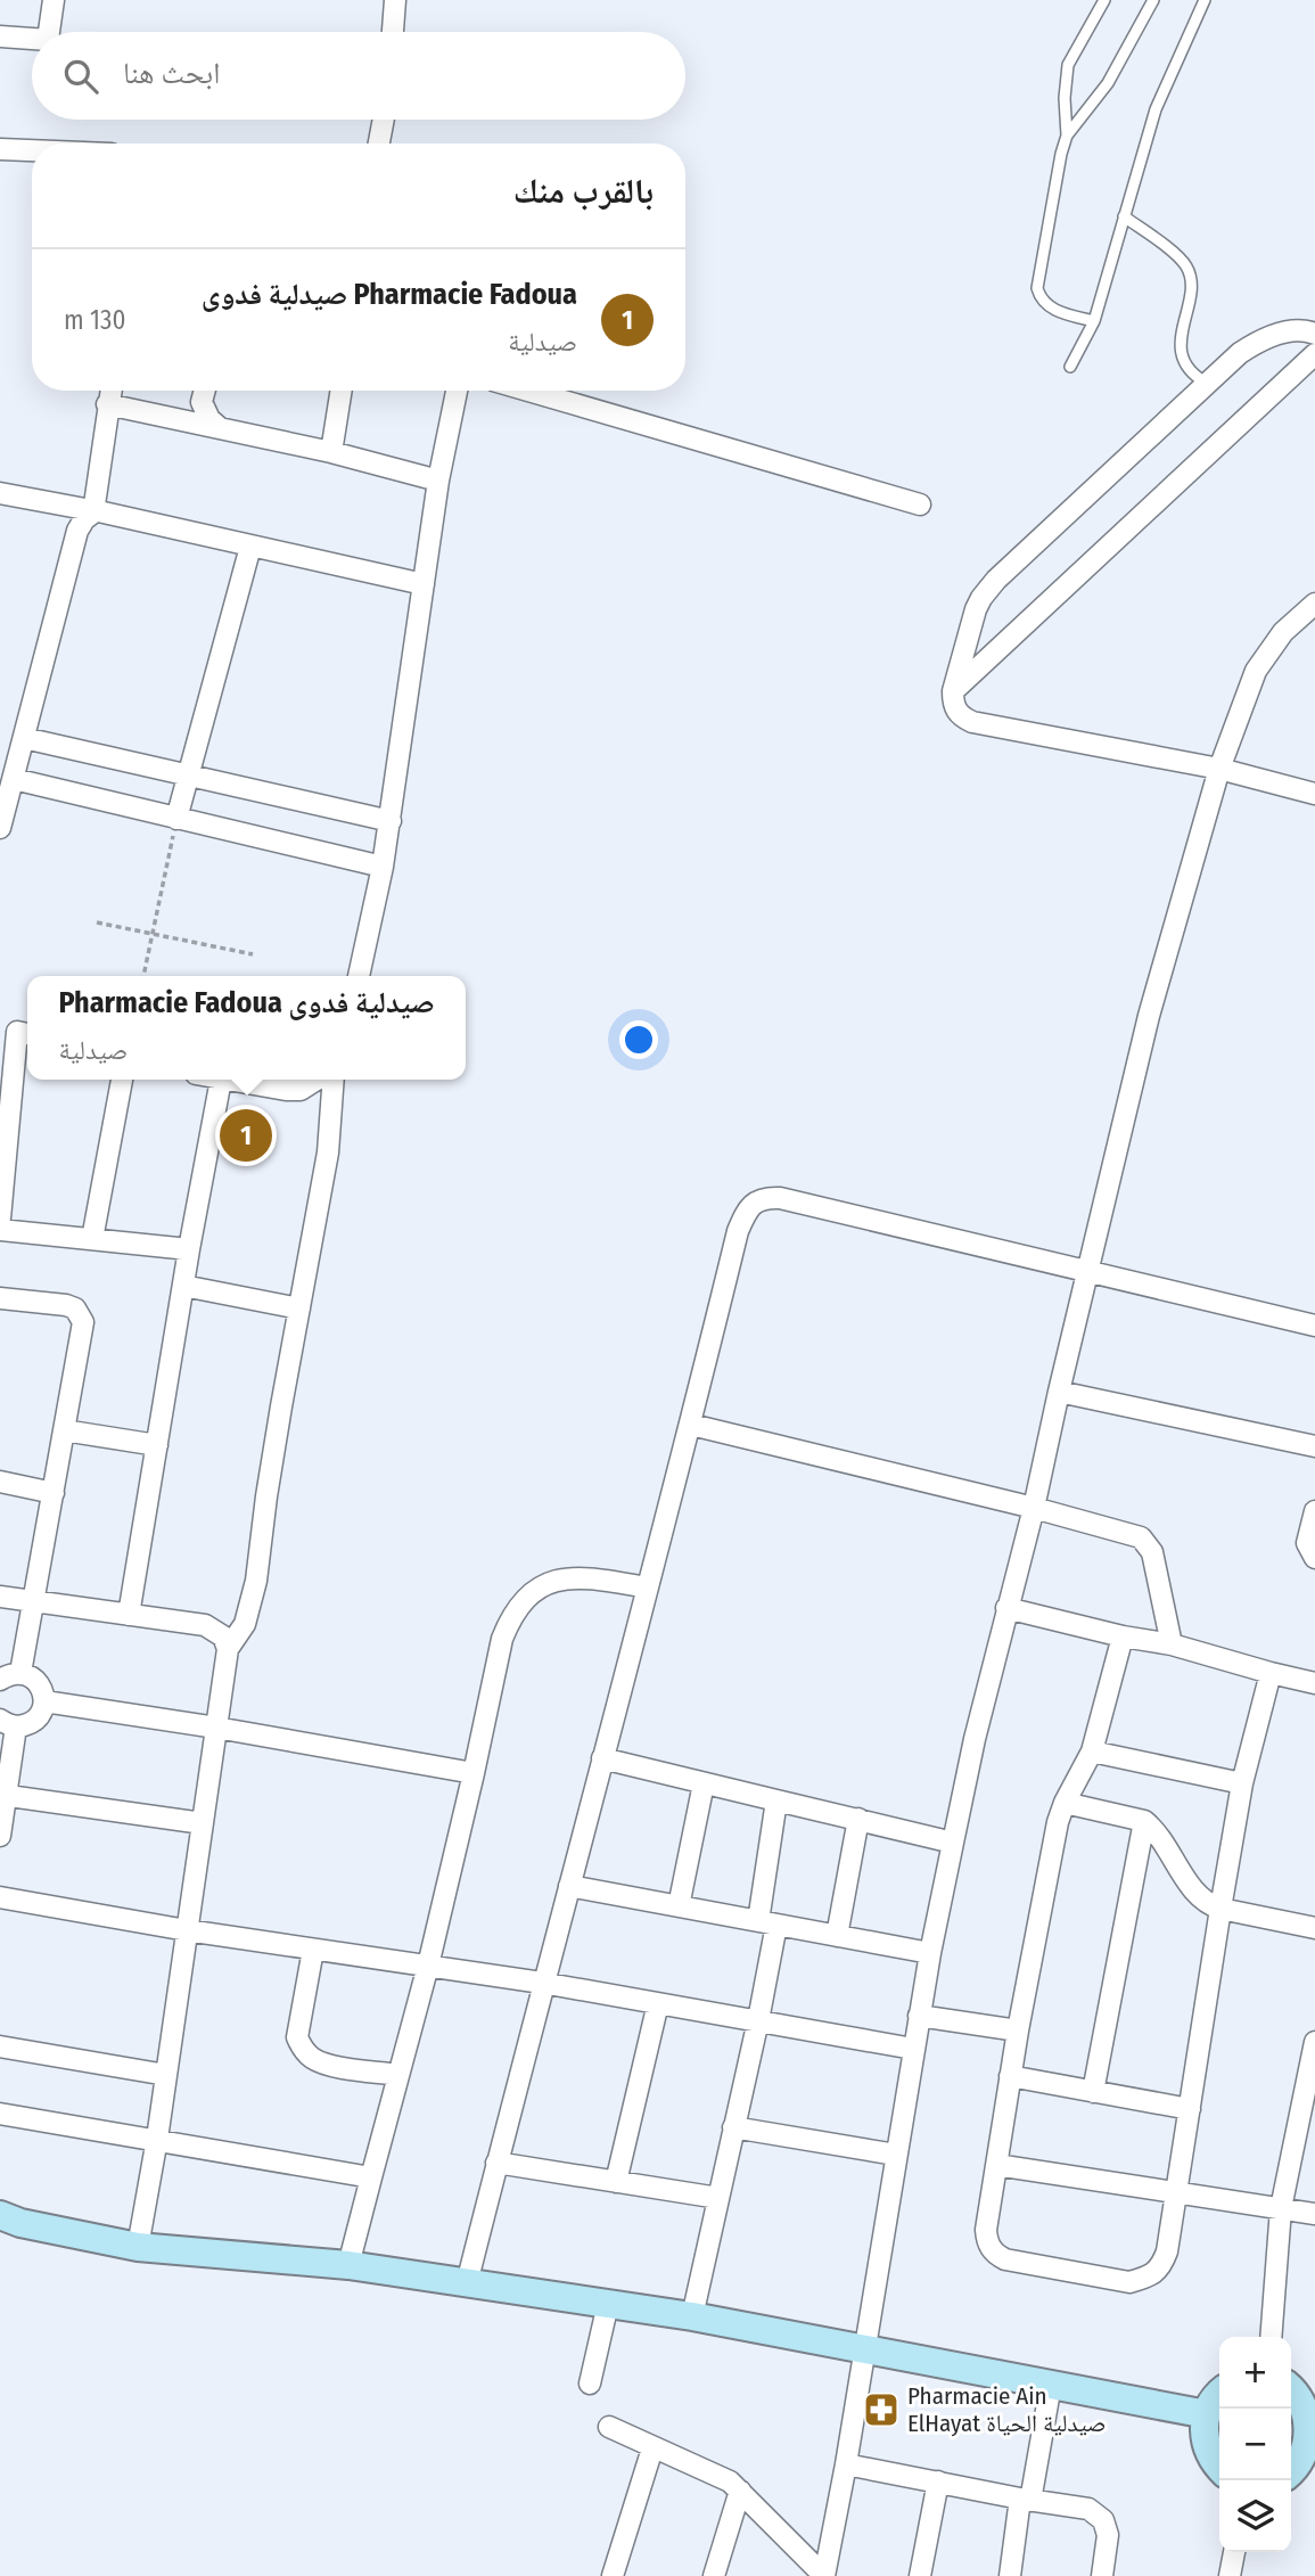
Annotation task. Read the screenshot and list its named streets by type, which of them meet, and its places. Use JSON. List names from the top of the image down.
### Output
{
  "places": {
    "pharmacy": ["Pharmacie Ain ElHayat صيدلية الحياة"]
  },
  "page": {
    "search": "ابحث هنا",
    "heading": "بالقرب منك",
    "list": [
      {
        "mark": "1",
        "name": "Pharmacie Fadoua صيدلية فدوى",
        "note": "صيدلية",
        "value": "130 m"
      }
    ],
    "popup": ["Pharmacie Fadoua صيدلية فدوى", "صيدلية"],
    "pins": "1",
    "map_buttons": ["+", "−"]
  }
}
